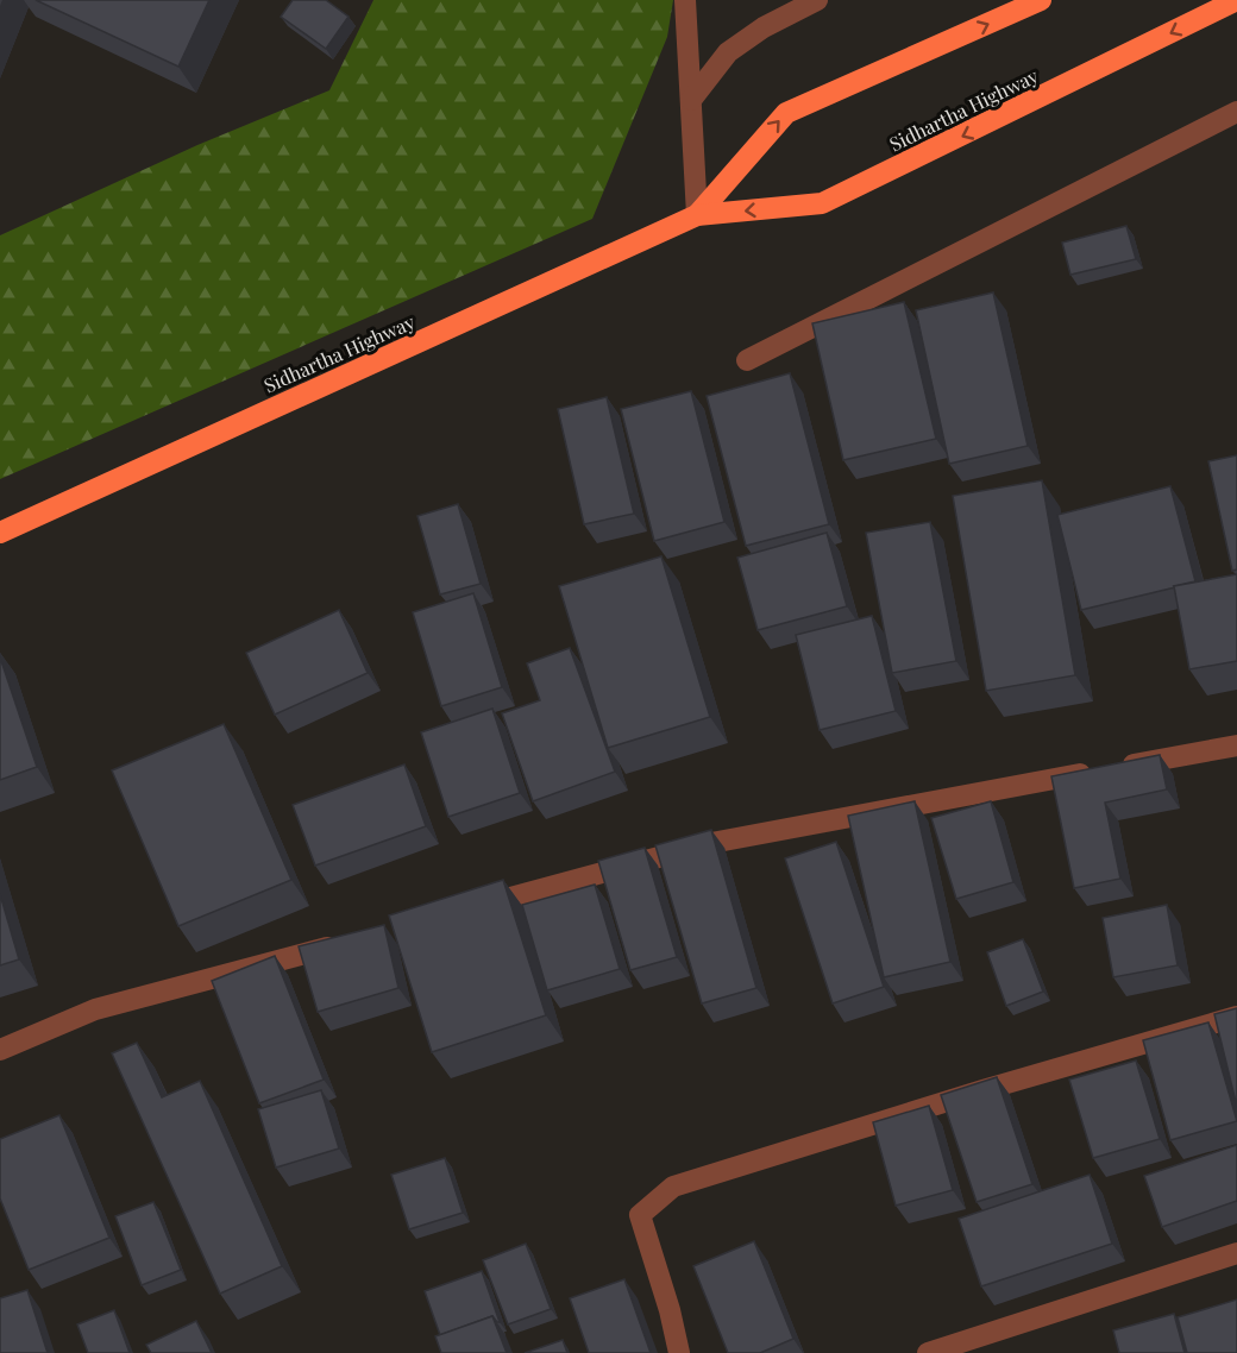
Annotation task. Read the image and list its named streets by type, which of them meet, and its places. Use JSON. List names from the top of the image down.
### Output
{
  "streets": {
    "highway": ["Sidhartha Highway"]
  }
}
